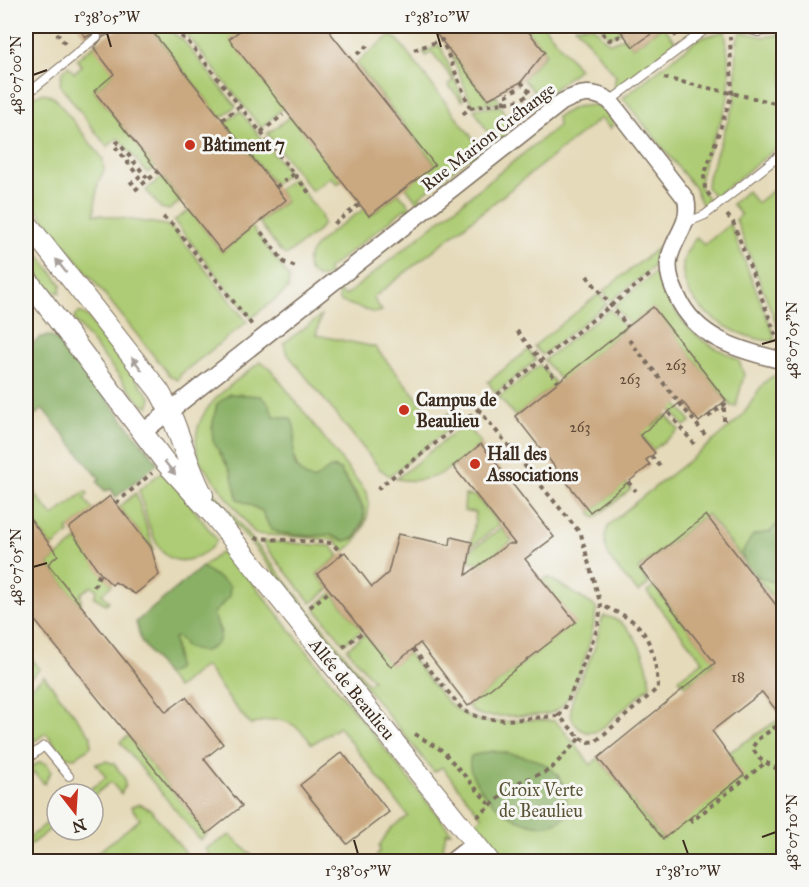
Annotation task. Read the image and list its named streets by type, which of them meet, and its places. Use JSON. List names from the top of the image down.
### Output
{
  "streets": {
    "street": ["Rue Marion Créhange", "Allée de Beaulieu"]
  },
  "crossings": [
    ["Rue Marion Créhange", "Allée de Beaulieu"]
  ],
  "parks": ["Croix Verte de Beaulieu"],
  "places": ["Bâtiment 7", "Campus de Beaulieu", "Hall des Associations"],
  "house_numbers": [
    "263",
    "263",
    "263",
    "18"
  ],
  "north": "bottom",
  "coordinates": [
    "1°38'05\"W",
    "1°38'10\"W",
    "48°07'00\"N",
    "48°07'05\"N",
    "48°07'10\"N"
  ]
}
